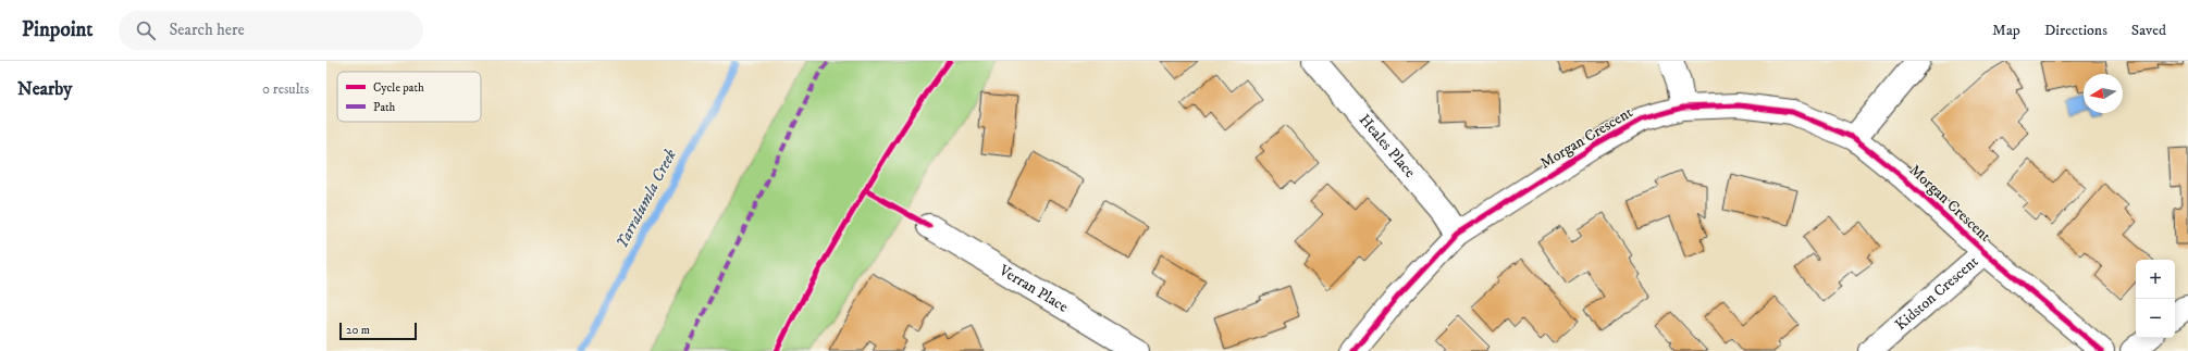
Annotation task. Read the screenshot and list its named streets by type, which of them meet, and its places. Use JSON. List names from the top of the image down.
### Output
{
  "streets": {
    "street": [
      "Morgan Crescent",
      "Heales Place",
      "Verran Place",
      "Kidston Crescent"
    ]
  },
  "crossings": [
    ["Morgan Crescent", "Heales Place"],
    ["Morgan Crescent", "Kidston Crescent"]
  ],
  "water": ["Yarralumla Creek"],
  "legend": ["Cycle path", "Path"],
  "scale_bar": "20 m",
  "north": "left",
  "page": {
    "header": "Pinpoint",
    "search": "Search here",
    "nav": ["Map", "Directions", "Saved"],
    "heading": ["Nearby", "0 results"],
    "map_buttons": ["+", "−"],
    "scale": "20 m"
  }
}
